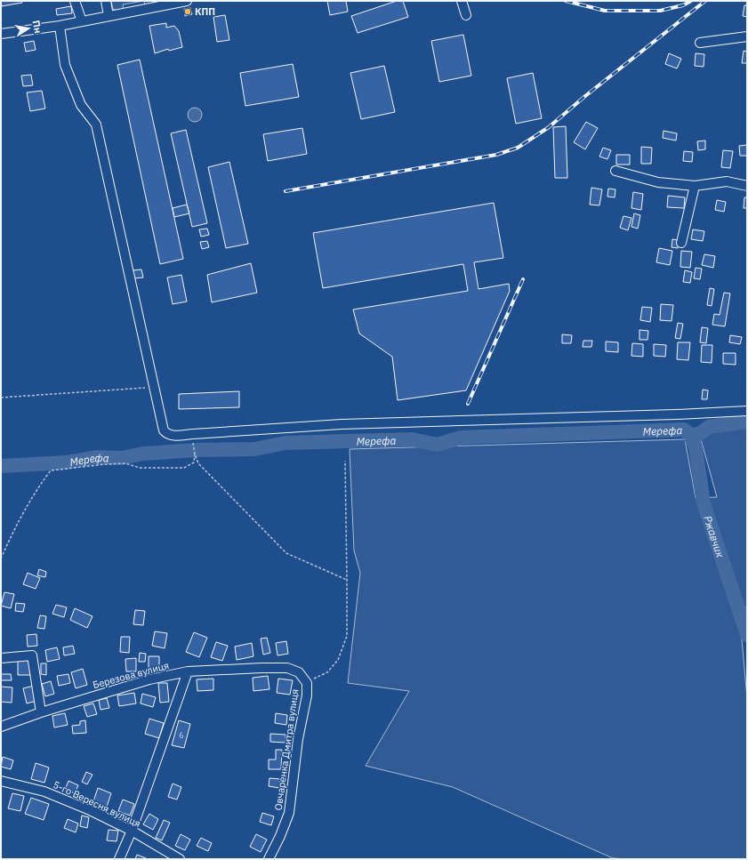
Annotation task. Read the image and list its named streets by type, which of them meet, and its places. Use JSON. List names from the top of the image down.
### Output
{
  "streets": {
    "street": ["Березова вулиця", "Овчаренка Дмитра вулиця", "5-го Вересня вулиця"]
  },
  "crossings": [
    ["Березова вулиця", "Овчаренка Дмитра вулиця"]
  ],
  "water": ["Мерефа", "Ржавчик"],
  "places": ["КПП"],
  "house_numbers": ["6"],
  "north": "right"
}
